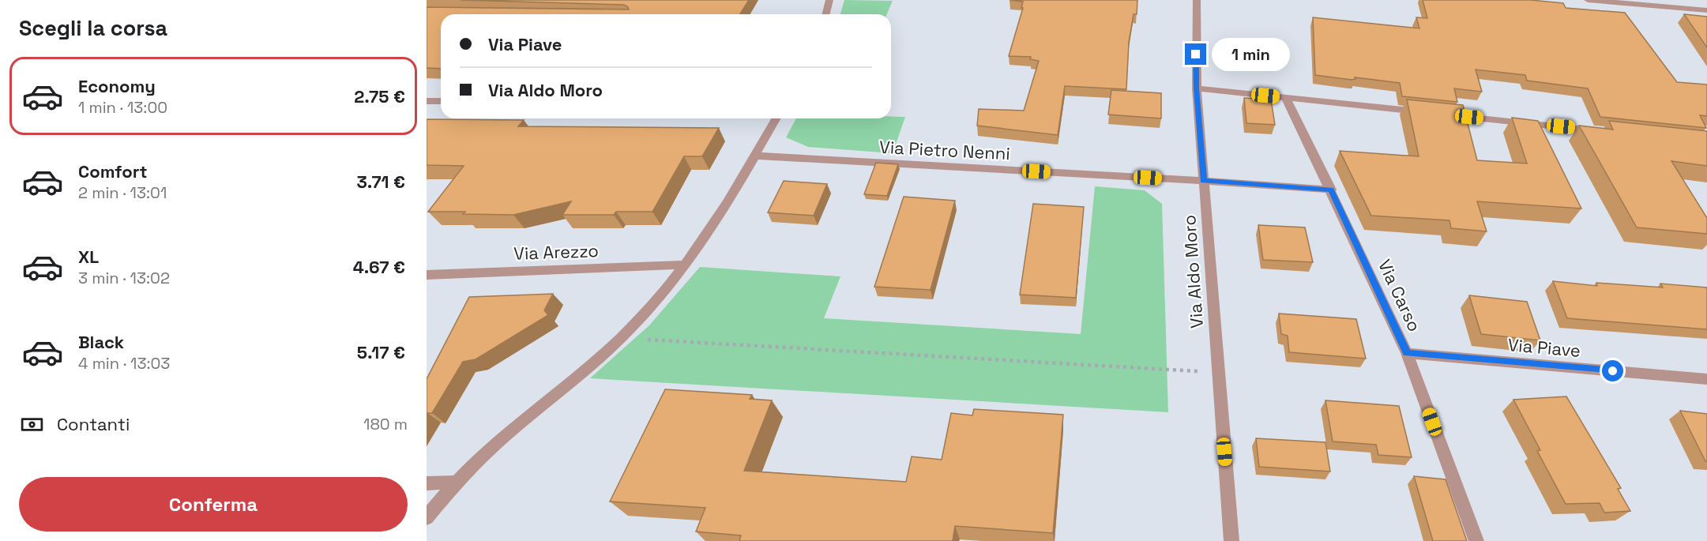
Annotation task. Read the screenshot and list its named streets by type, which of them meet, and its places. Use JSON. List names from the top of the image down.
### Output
{
  "streets": {
    "street": [
      "Via Pietro Nenni",
      "Via Arezzo",
      "Via Aldo Moro",
      "Via Carso",
      "Via Piave"
    ]
  },
  "crossings": [
    ["Via Pietro Nenni", "Via Aldo Moro"],
    ["Via Pietro Nenni", "Via Carso"],
    ["Via Carso", "Via Piave"]
  ],
  "page": {
    "heading": "Scegli la corsa",
    "banner": ["Via Piave", "Via Aldo Moro"],
    "bubble": "1 min",
    "list": [
      {
        "name": "Economy",
        "note": "1 min · 13:00",
        "value": "2.75 €"
      },
      {
        "name": "Comfort",
        "note": "2 min · 13:01",
        "value": "3.71 €"
      },
      {
        "name": "XL",
        "note": "3 min · 13:02",
        "value": "4.67 €"
      },
      {
        "name": "Black",
        "note": "4 min · 13:03",
        "value": "5.17 €"
      }
    ],
    "pay": ["Contanti", "180 m"],
    "buttons": "Conferma"
  }
}
